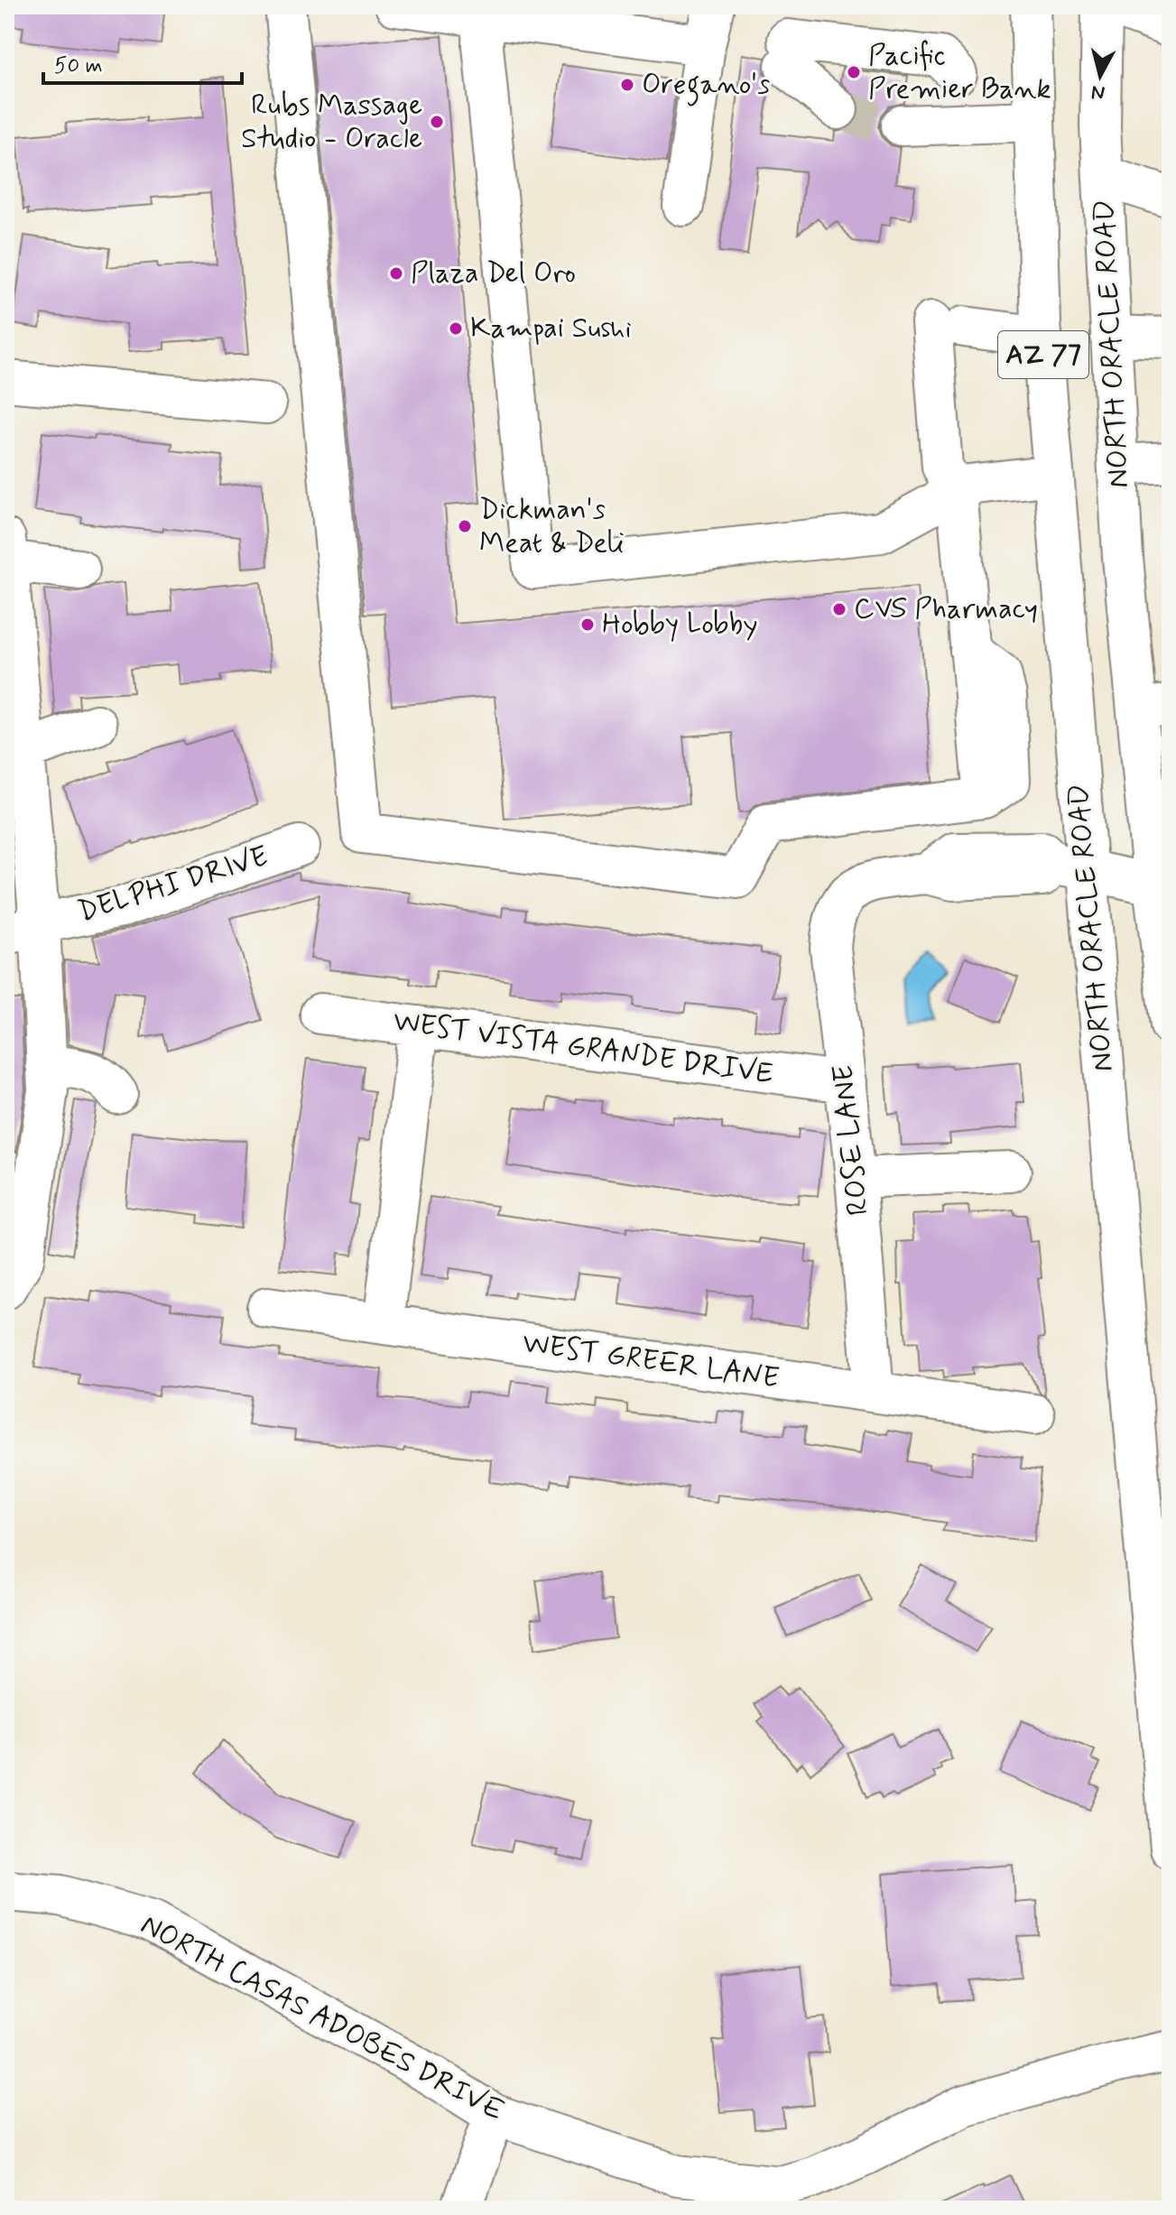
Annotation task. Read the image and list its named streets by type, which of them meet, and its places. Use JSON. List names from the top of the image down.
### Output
{
  "streets": {
    "main road": [
      "NORTH ORACLE ROAD",
      "AZ 77",
      "DELPHI DRIVE",
      "WEST VISTA GRANDE DRIVE",
      "ROSE LANE",
      "WEST GREER LANE",
      "NORTH CASAS ADOBES DRIVE"
    ]
  },
  "crossings": [
    ["NORTH ORACLE ROAD", "ROSE LANE"],
    ["WEST VISTA GRANDE DRIVE", "ROSE LANE"],
    ["ROSE LANE", "WEST GREER LANE"]
  ],
  "places": [
    "Pacific Premier Bank",
    "Oregano's",
    "Rubs Massage Studio - Oracle",
    "Plaza Del Oro",
    "Kampai Sushi",
    "Dickman's Meat & Deli",
    "CVS Pharmacy",
    "Hobby Lobby"
  ],
  "scale_bar": "50 m",
  "north": "bottom"
}
